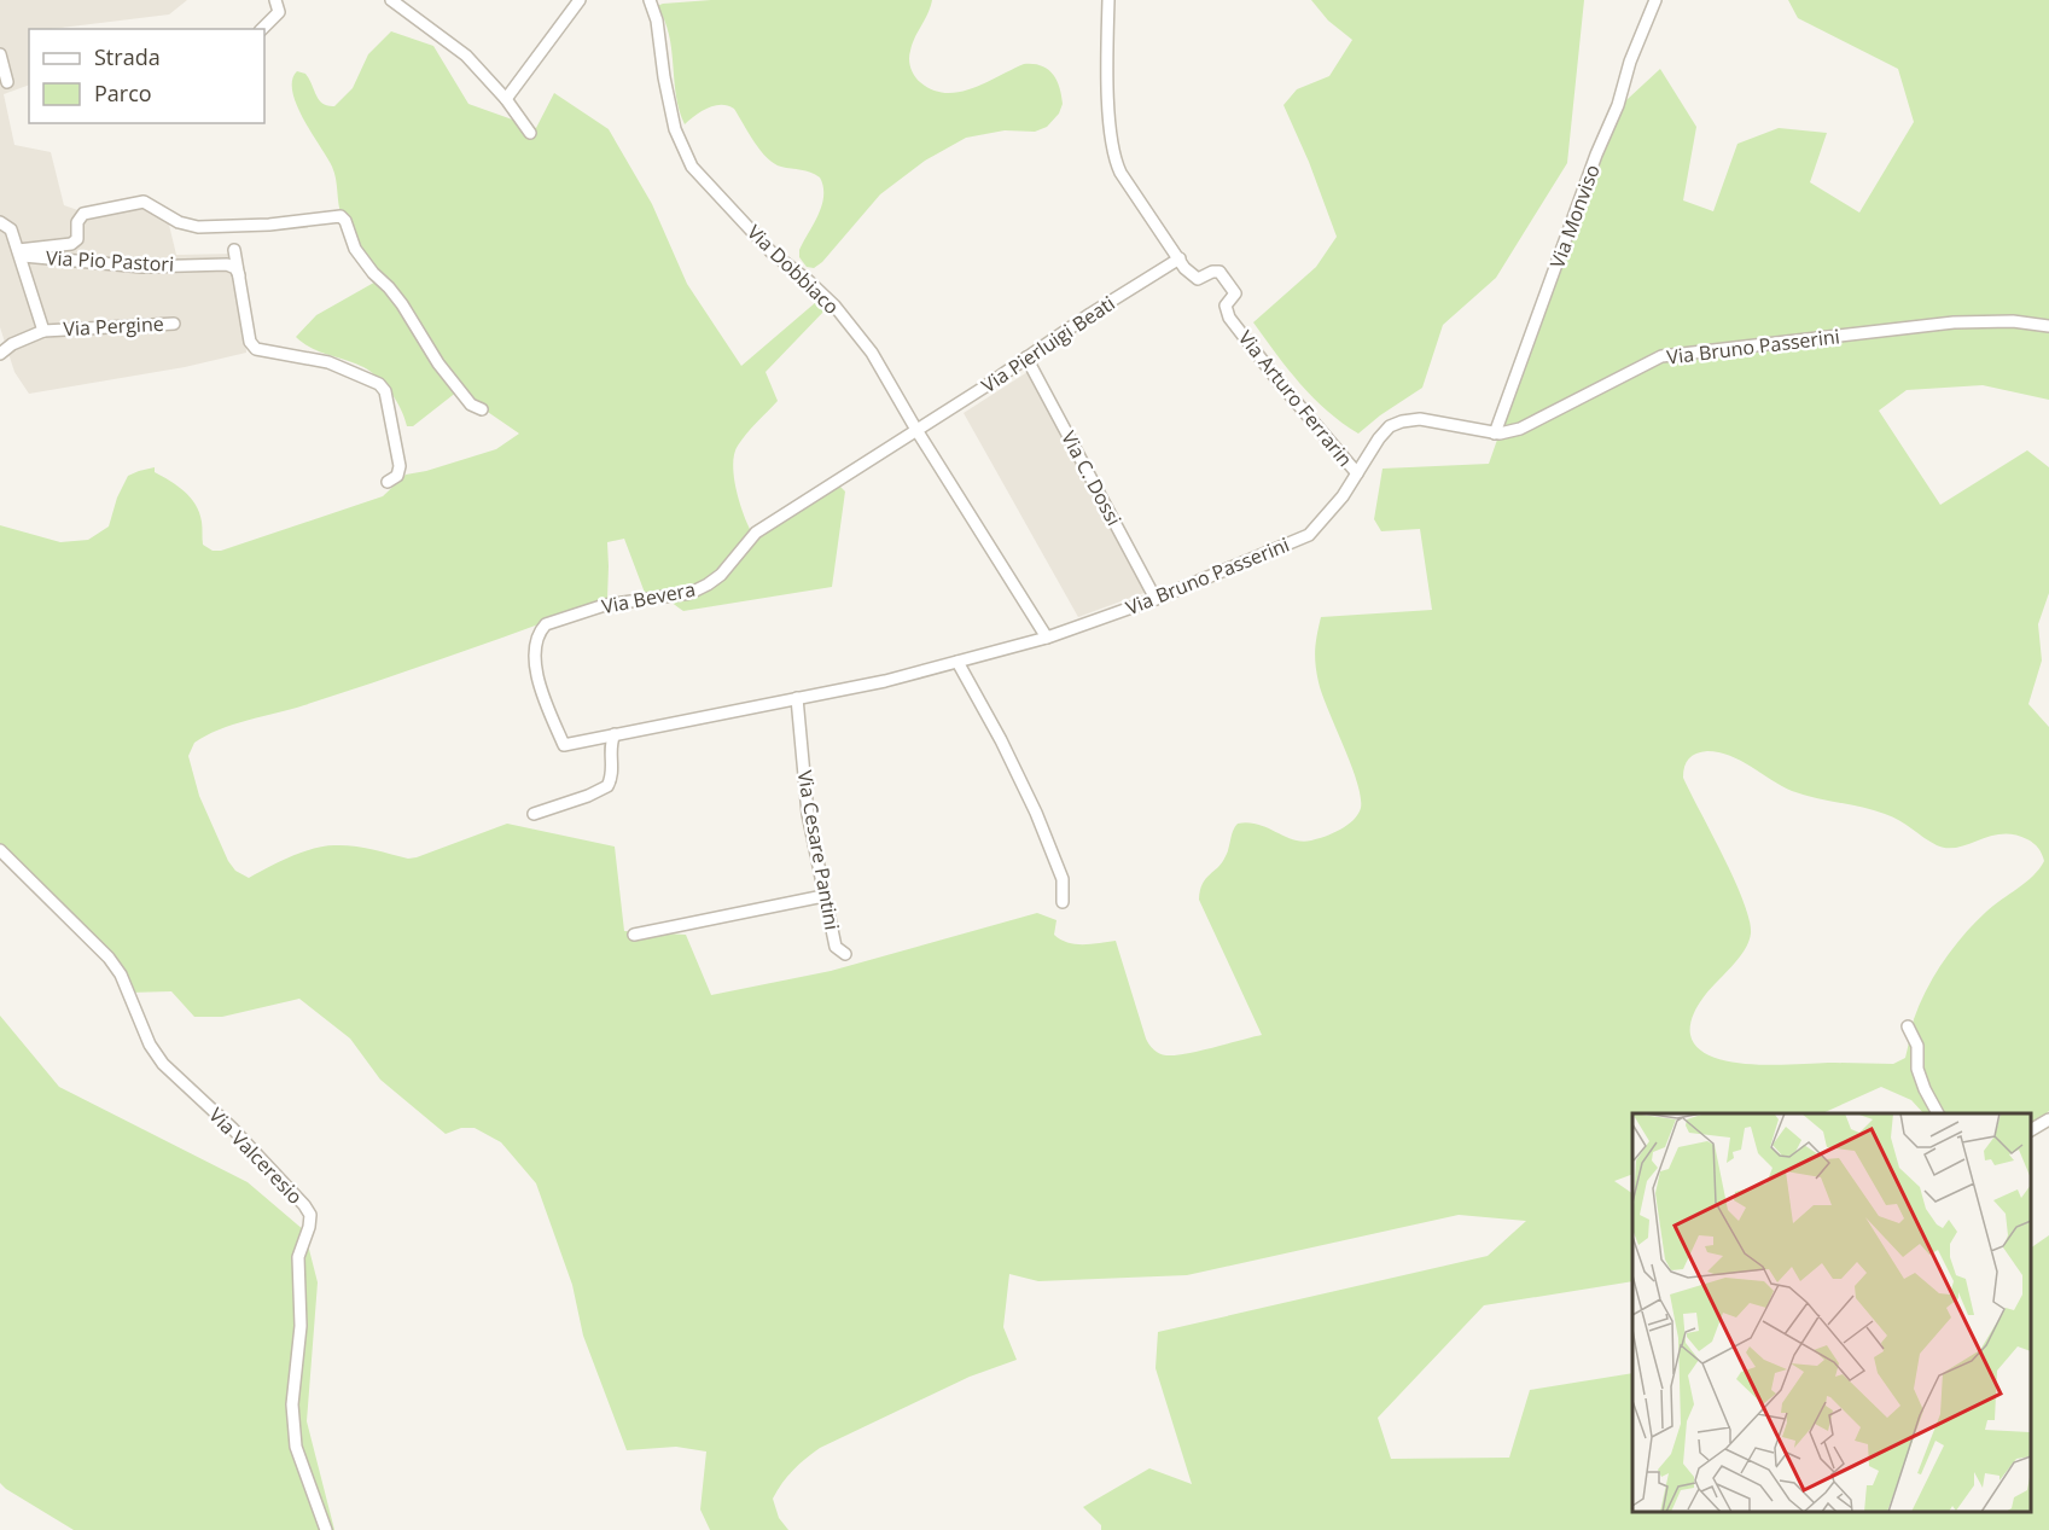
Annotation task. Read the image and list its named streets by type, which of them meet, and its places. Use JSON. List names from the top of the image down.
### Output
{
  "streets": {
    "street": [
      "Via Monviso",
      "Via Pio Pastori",
      "Via Dobbiaco",
      "Via Pergine",
      "Via Pierluigi Beati",
      "Via Bruno Passerini",
      "Via Arturo Ferrarin",
      "Via C. Dossi",
      "Via Bevera",
      "Via Cesare Pantini",
      "Via Valceresio"
    ]
  },
  "crossings": [
    ["Via Monviso", "Via Bruno Passerini"],
    ["Via Pio Pastori", "Via Pergine"],
    ["Via Dobbiaco", "Via Pierluigi Beati"],
    ["Via Dobbiaco", "Via Bruno Passerini"],
    ["Via Dobbiaco", "Via Bevera"],
    ["Via Pierluigi Beati", "Via Arturo Ferrarin"],
    ["Via Pierluigi Beati", "Via C. Dossi"],
    ["Via Pierluigi Beati", "Via Bevera"],
    ["Via Bruno Passerini", "Via Arturo Ferrarin"],
    ["Via Bruno Passerini", "Via C. Dossi"],
    ["Via Bruno Passerini", "Via Bevera"],
    ["Via Bruno Passerini", "Via Cesare Pantini"]
  ],
  "legend": ["Strada", "Parco"]
}
